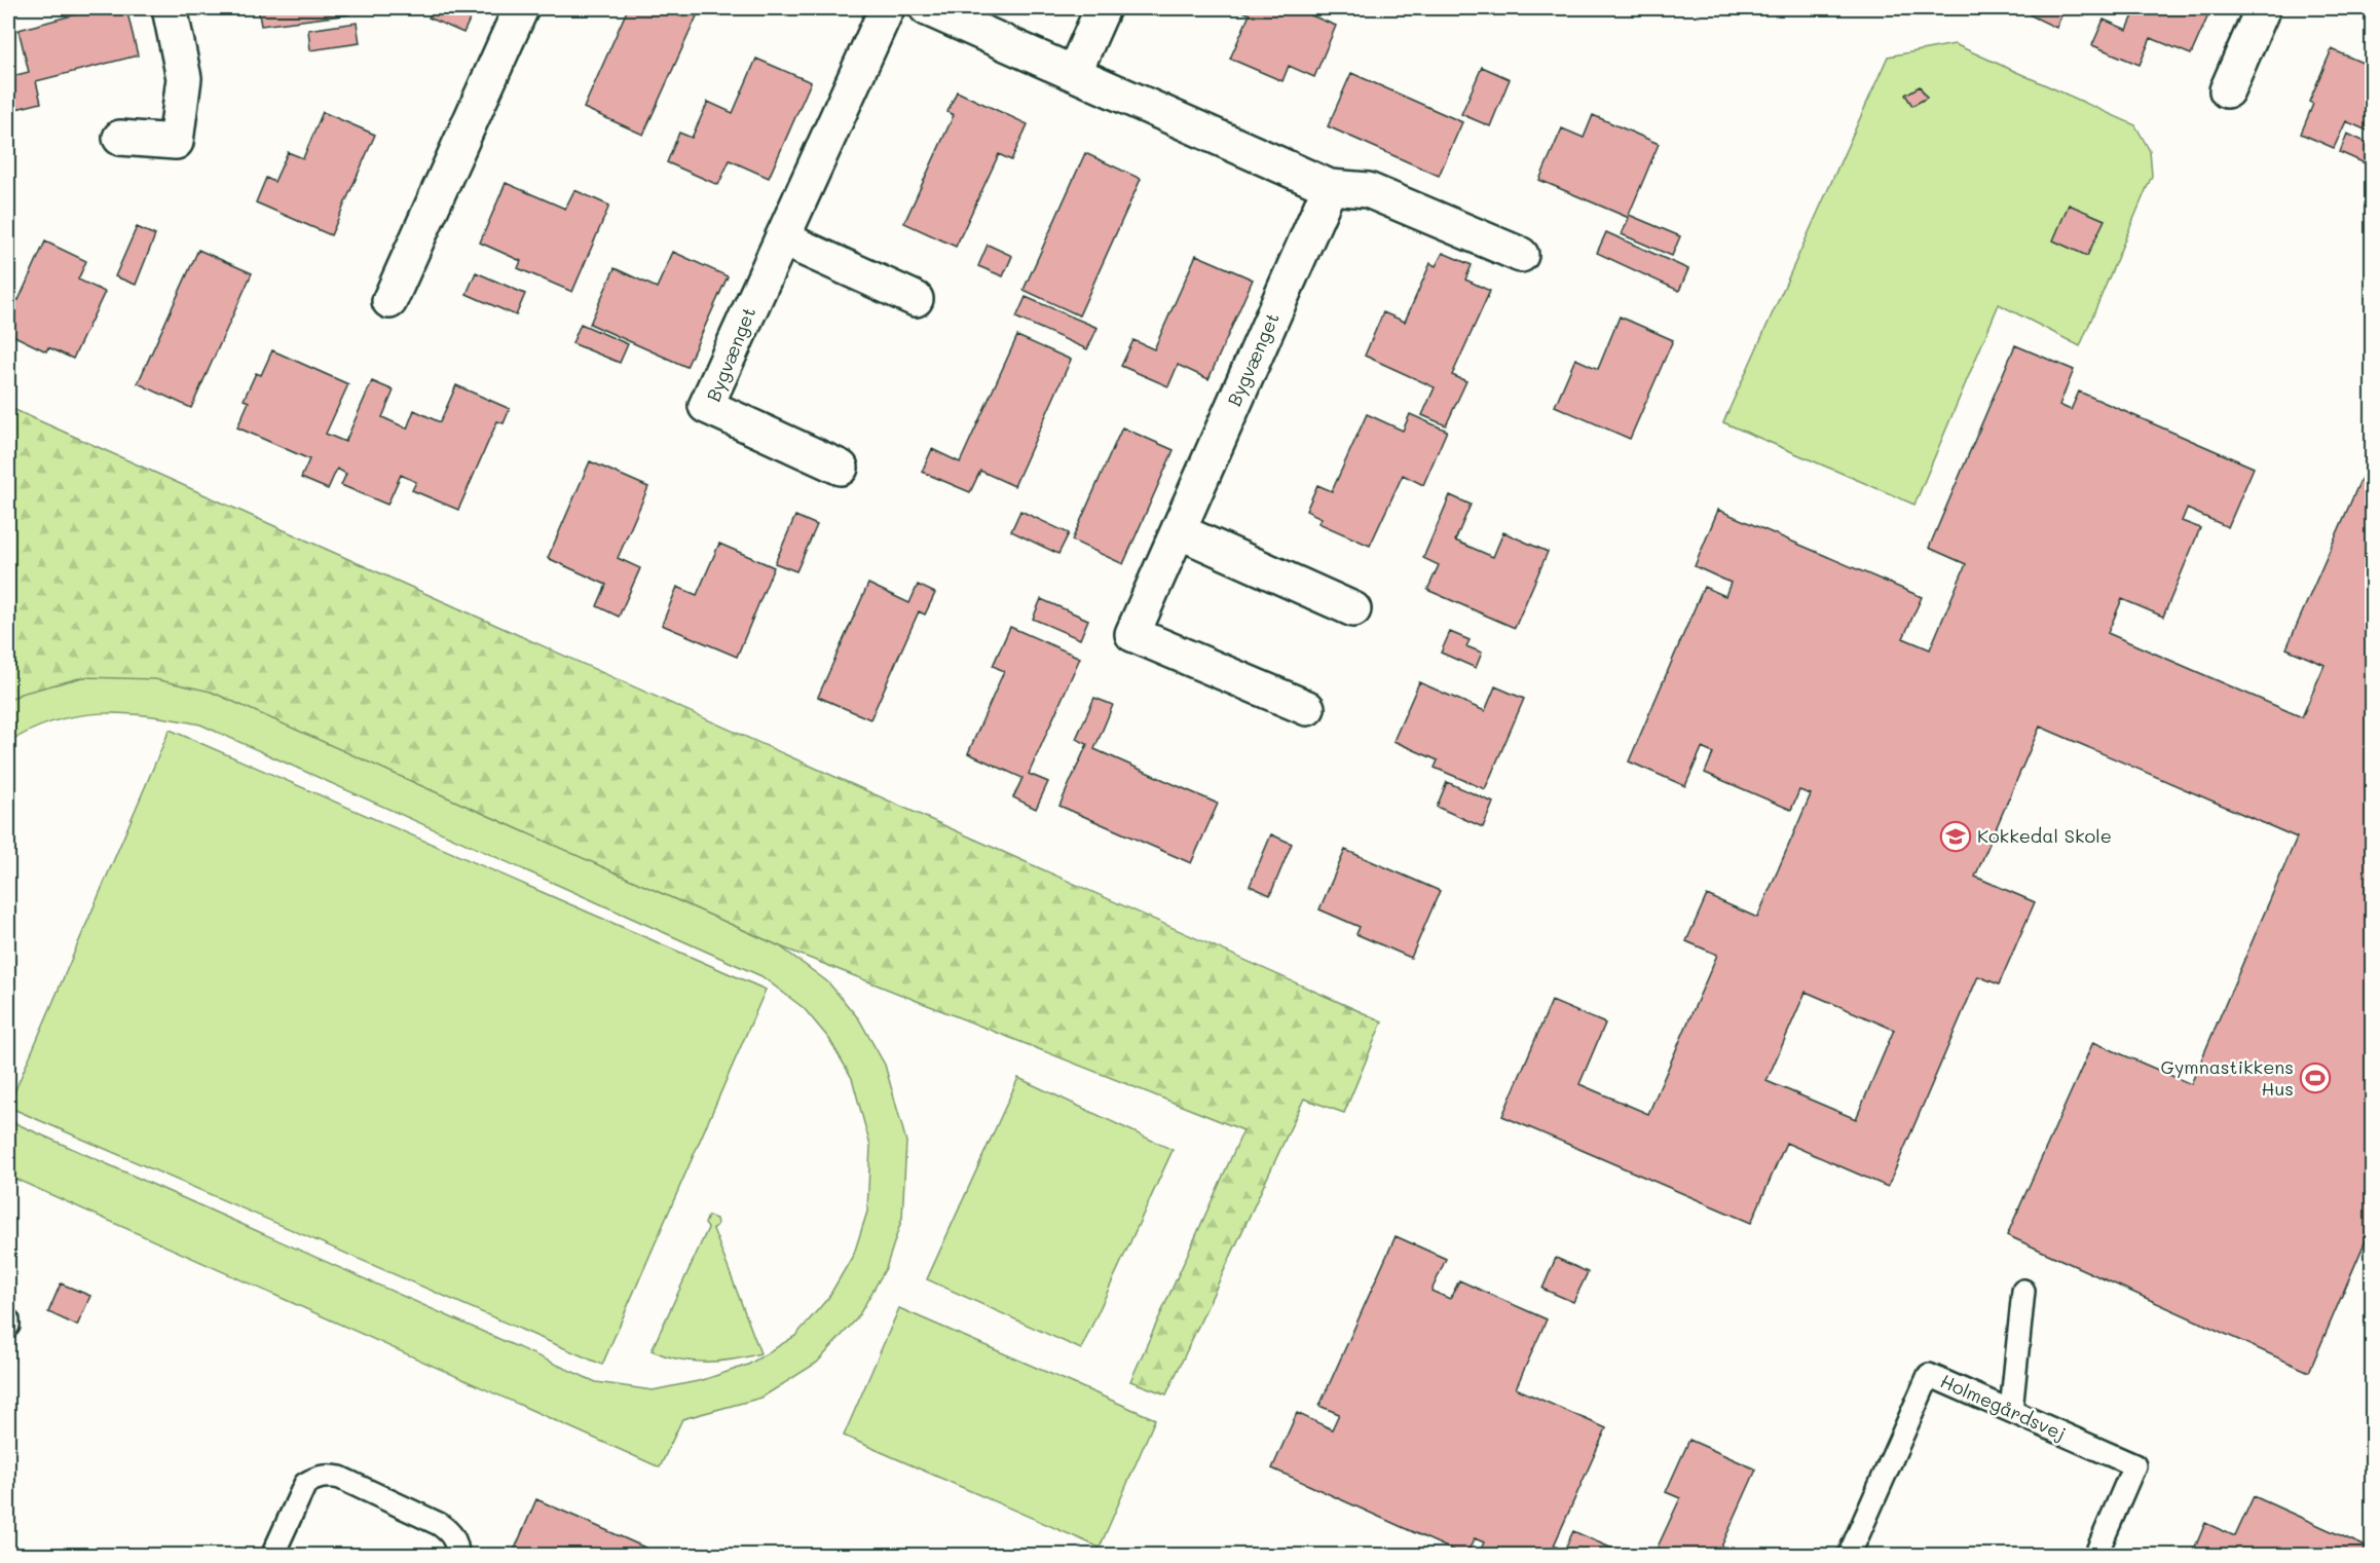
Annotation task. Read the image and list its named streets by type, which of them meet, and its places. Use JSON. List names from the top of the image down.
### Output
{
  "streets": {
    "street": ["Bygvænget"],
    "lane": ["Holmegårdsvej"]
  },
  "places": {
    "school or university": ["Kokkedal Skole"],
    "sports": ["Gymnastikkens Hus"]
  }
}
